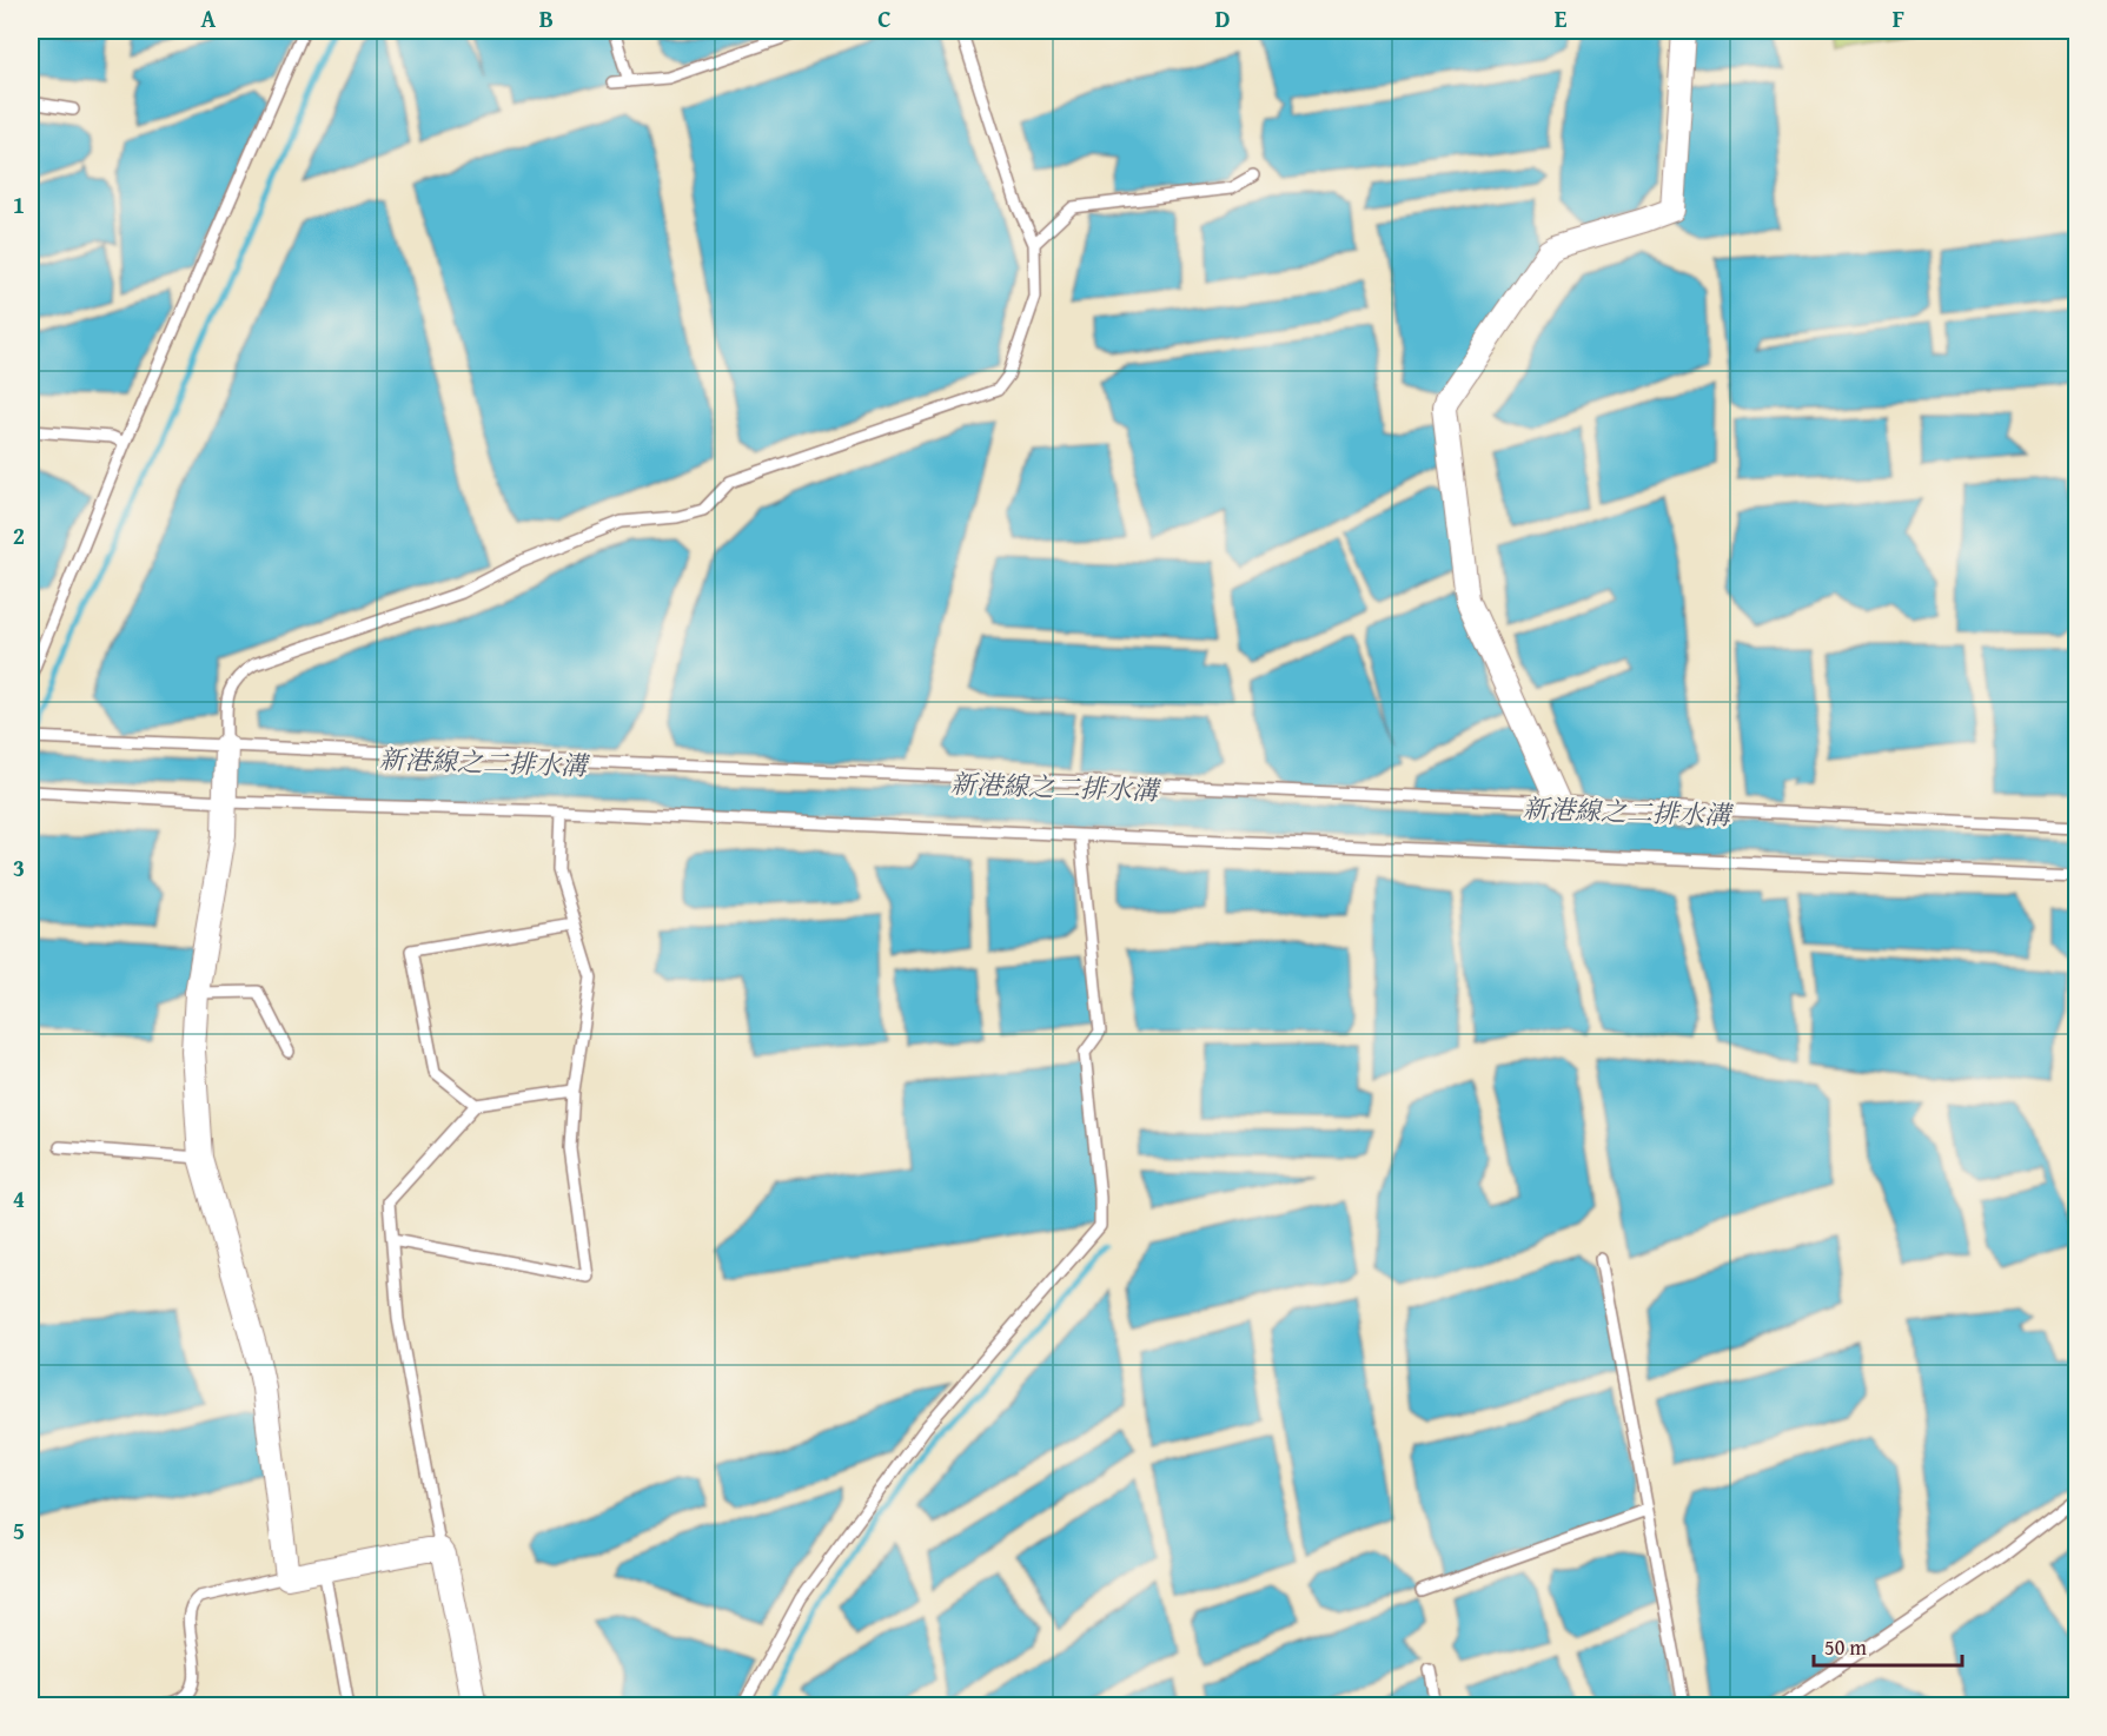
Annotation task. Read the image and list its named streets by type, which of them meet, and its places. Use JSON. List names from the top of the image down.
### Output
{
  "water": ["新港線之二排水溝"],
  "scale_bar": "50 m",
  "grid": {
    "columns": [
      "A",
      "B",
      "C",
      "D",
      "E",
      "F"
    ],
    "rows": [
      "1",
      "2",
      "3",
      "4",
      "5"
    ]
  }
}
